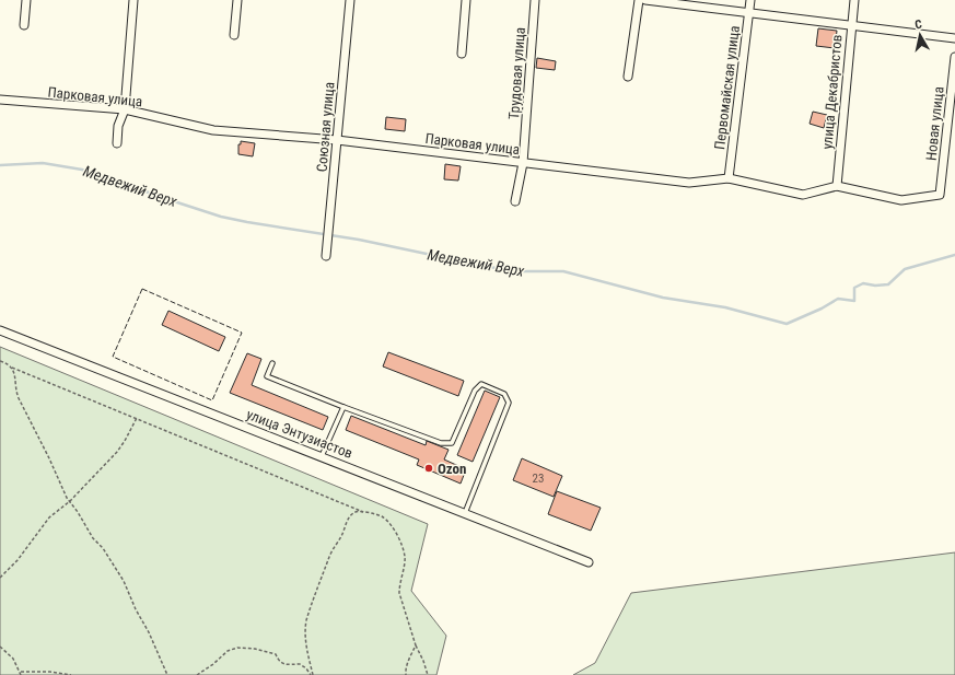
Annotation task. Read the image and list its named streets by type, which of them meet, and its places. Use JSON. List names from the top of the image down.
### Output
{
  "streets": {
    "street": [
      "Трудовая улица",
      "Первомайская улица",
      "улица Декабристов",
      "Парковая улица",
      "Новая улица",
      "Союзная улица",
      "улица Энтузиастов"
    ]
  },
  "crossings": [
    ["Трудовая улица", "Парковая улица"],
    ["Первомайская улица", "Парковая улица"],
    ["улица Декабристов", "Парковая улица"],
    ["Парковая улица", "Новая улица"],
    ["Парковая улица", "Союзная улица"]
  ],
  "water": ["Медвежий Верх"],
  "places": ["Ozon"],
  "house_numbers": ["23"],
  "north": "top"
}
